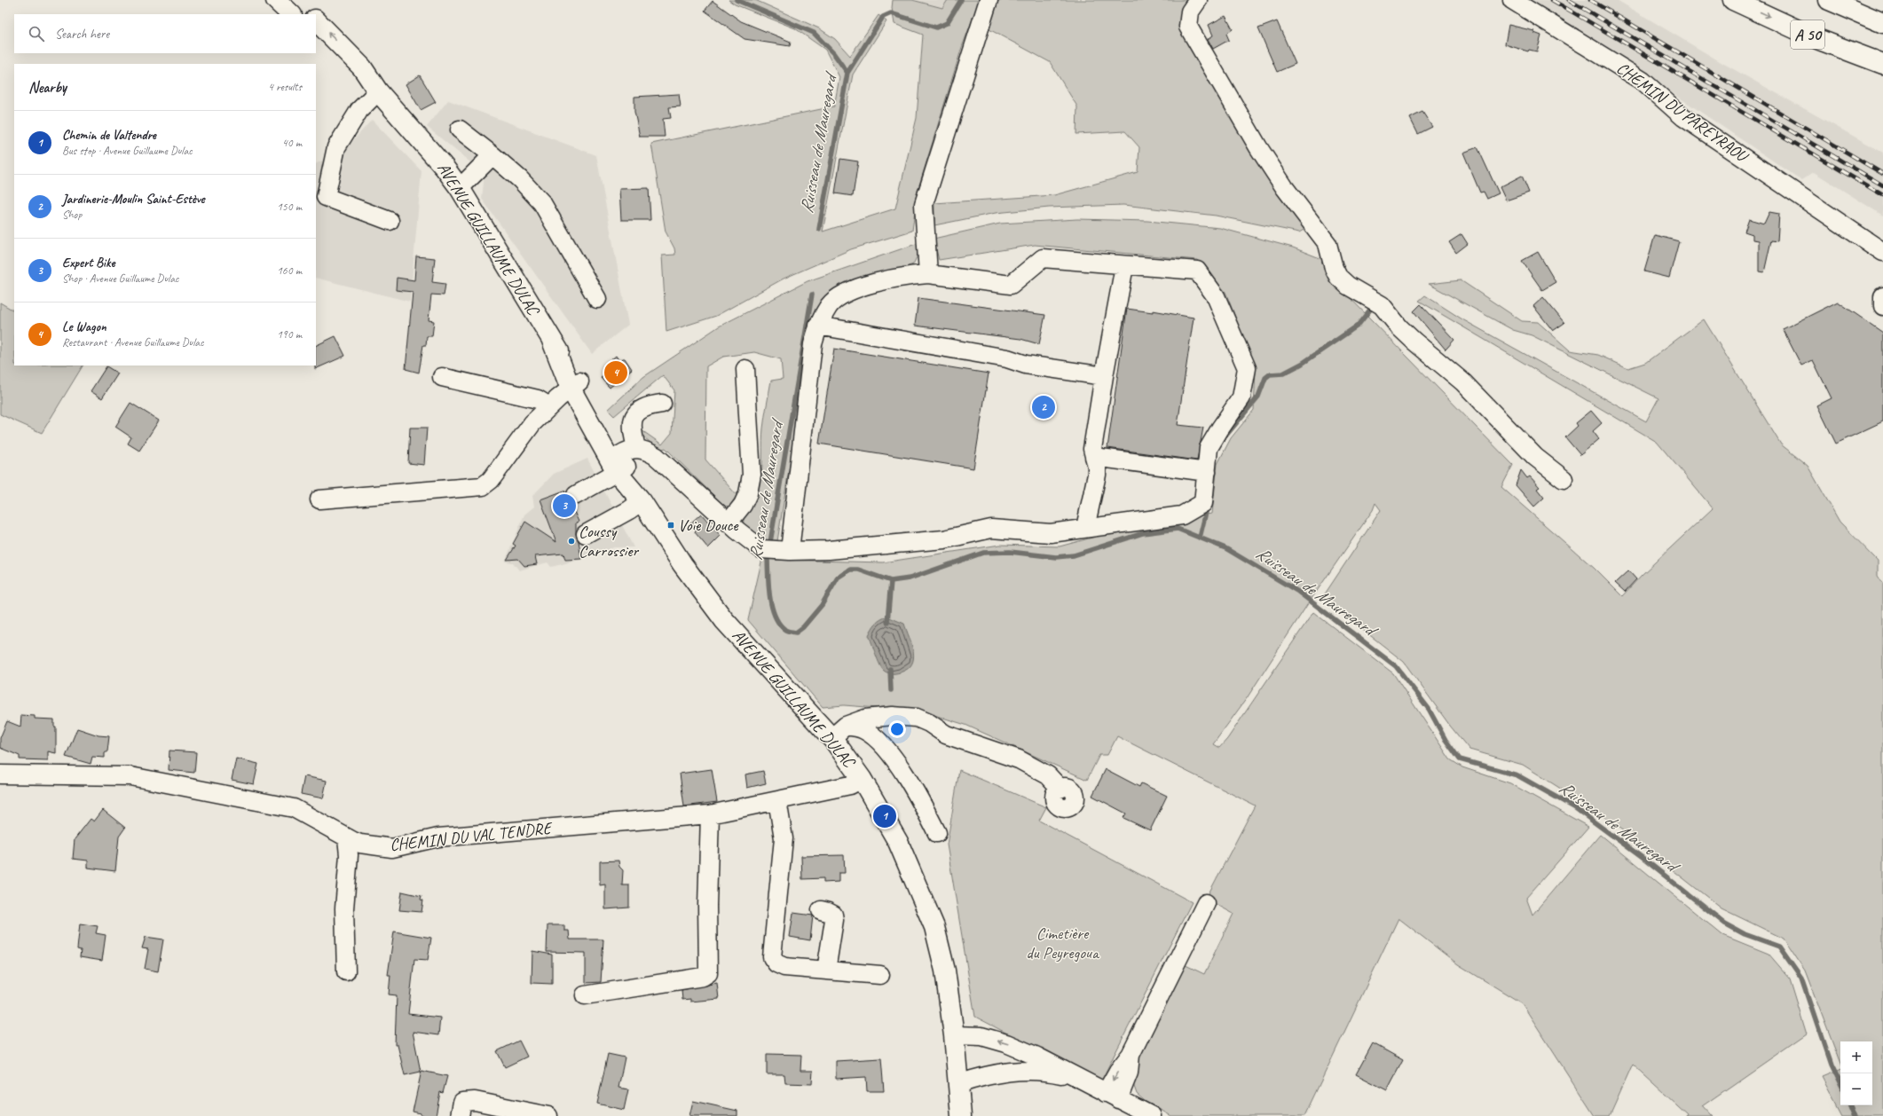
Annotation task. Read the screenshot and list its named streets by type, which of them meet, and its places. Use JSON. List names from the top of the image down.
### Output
{
  "streets": {
    "main road": ["A 50", "AVENUE GUILLAUME DULAC"],
    "street": ["CHEMIN DU PAREYRAOU", "CHEMIN DU VAL TENDRE"]
  },
  "crossings": [
    ["AVENUE GUILLAUME DULAC", "CHEMIN DU VAL TENDRE"]
  ],
  "water": ["Ruisseau de Mauregard"],
  "parks": ["Cimetière du Peyregoua"],
  "places": {
    "transit": ["Voie Douce"],
    "other": ["Coussy Carrossier"]
  },
  "page": {
    "search": "Search here",
    "heading": ["Nearby", "4 results"],
    "list": [
      {
        "mark": "1",
        "name": "Chemin de Valtendre",
        "note": "Bus stop · Avenue Guillaume Dulac",
        "value": "40 m"
      },
      {
        "mark": "2",
        "name": "Jardinerie-Moulin Saint-Estève",
        "note": "Shop",
        "value": "150 m"
      },
      {
        "mark": "3",
        "name": "Expert Bike",
        "note": "Shop · Avenue Guillaume Dulac",
        "value": "160 m"
      },
      {
        "mark": "4",
        "name": "Le Wagon",
        "note": "Restaurant · Avenue Guillaume Dulac",
        "value": "190 m"
      }
    ],
    "pins": [
      "4",
      "2",
      "3",
      "1"
    ],
    "map_buttons": ["+", "−"]
  }
}
